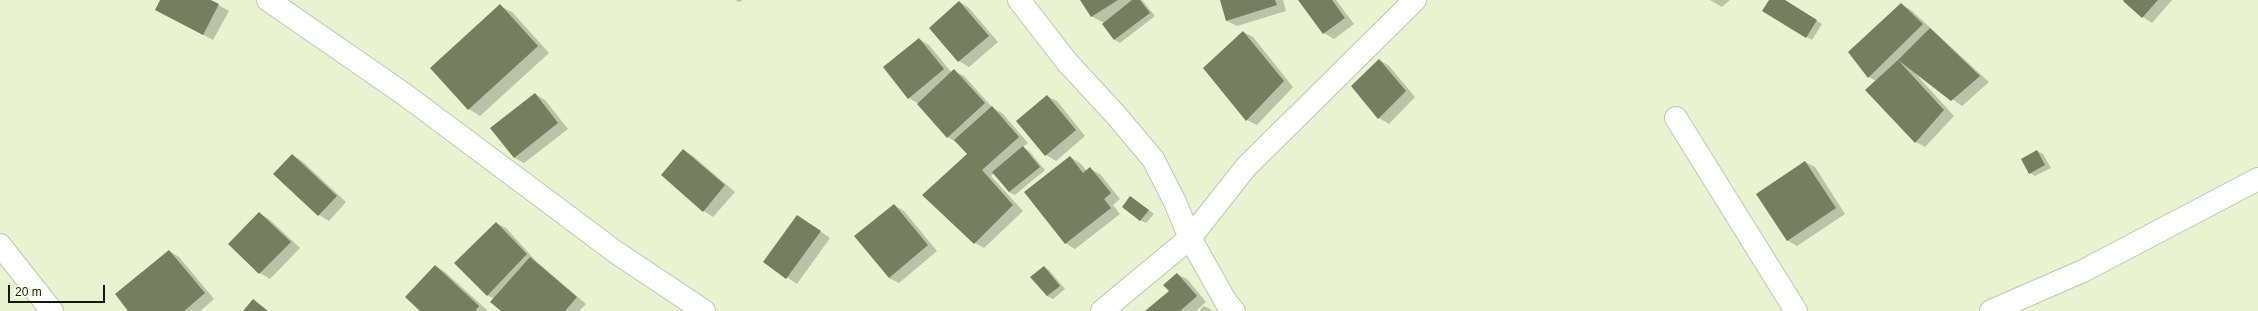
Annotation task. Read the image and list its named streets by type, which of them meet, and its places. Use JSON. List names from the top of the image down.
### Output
{
  "scale_bar": "20 m"
}
